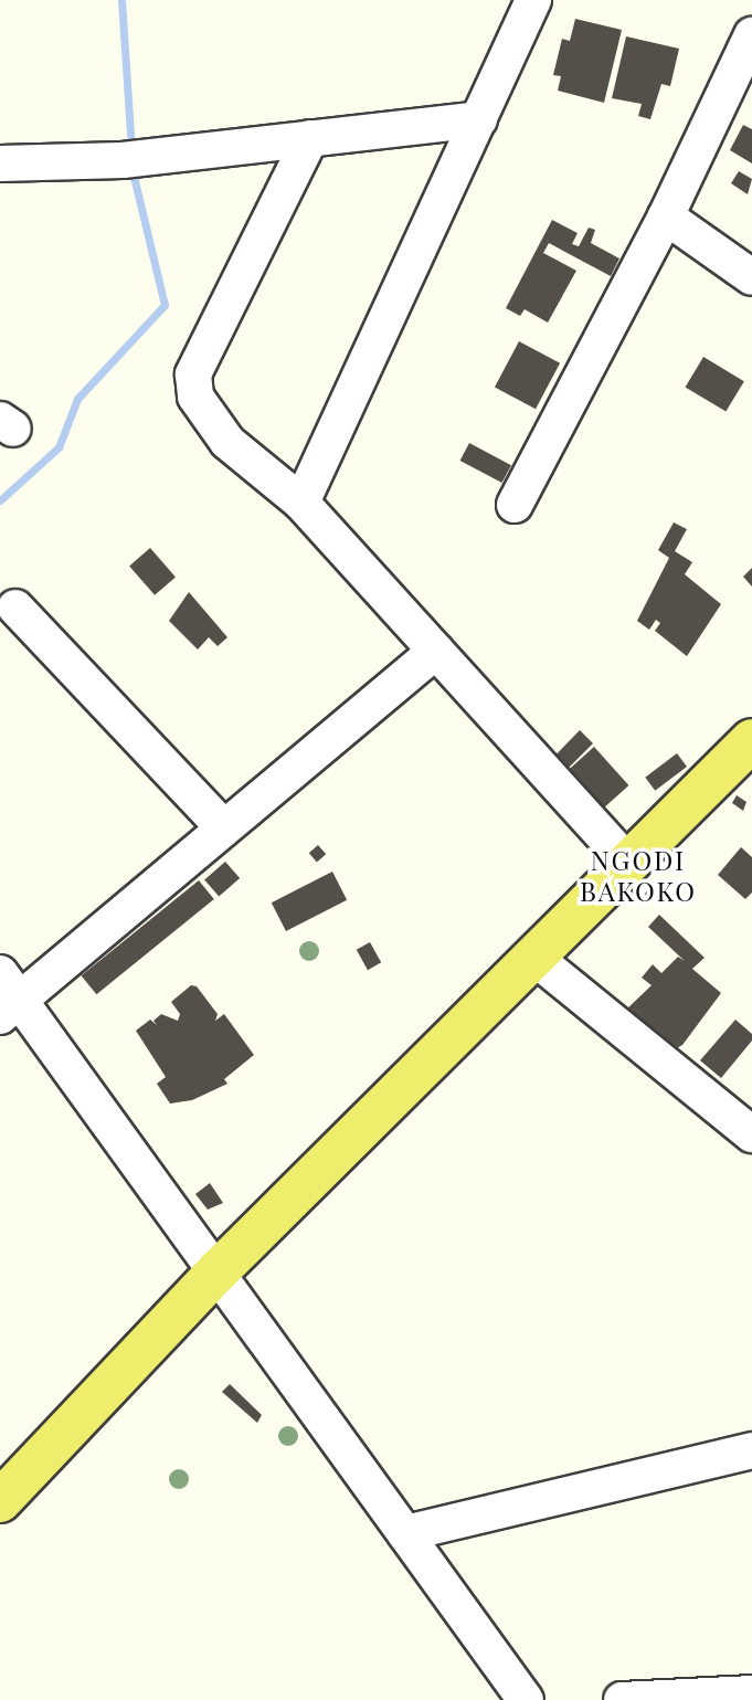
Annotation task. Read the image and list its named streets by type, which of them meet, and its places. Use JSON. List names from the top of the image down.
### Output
{
  "districts": ["NGODI BAKOKO"]
}
